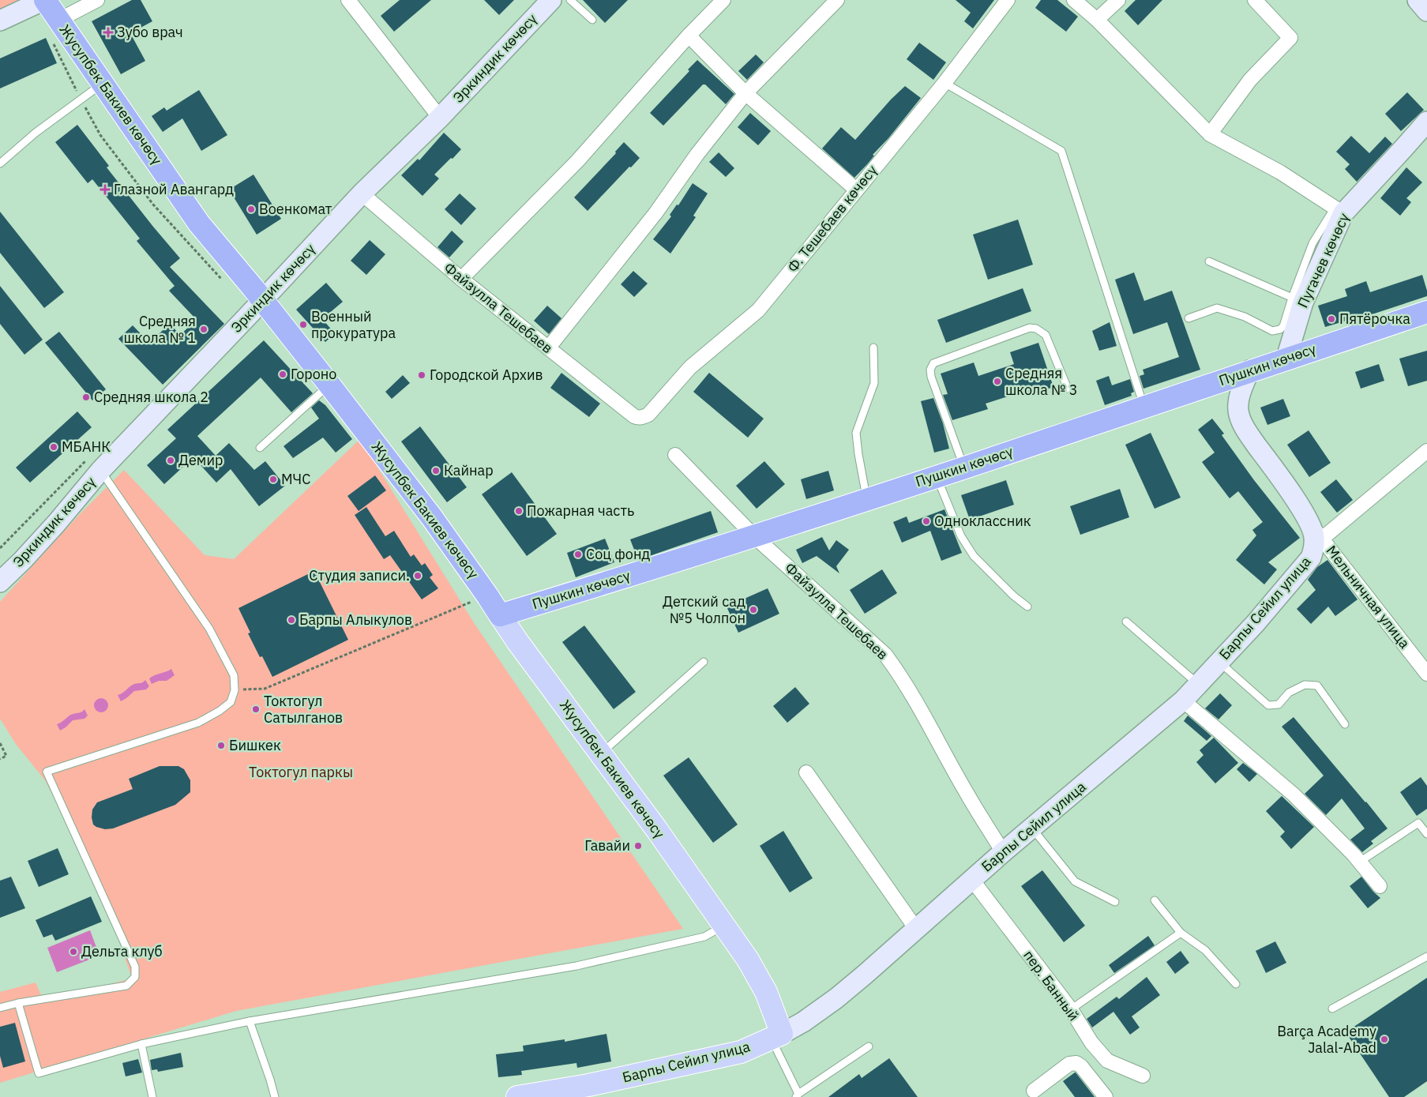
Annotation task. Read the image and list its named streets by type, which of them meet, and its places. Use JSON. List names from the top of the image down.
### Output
{
  "streets": {
    "highway": ["Жусупбек Бакиев көчөсү", "Пушкин көчөсү"],
    "main road": ["Эркиндик көчөсү", "Пугачев көчөсү", "Барпы Сейил улица"],
    "street": [
      "Ф. Тешебаев көчөсү",
      "Файзулла Тешебаев",
      "Мельничная улица",
      "пер. Банный"
    ]
  },
  "crossings": [
    ["Эркиндик көчөсү", "Жусупбек Бакиев көчөсү"],
    ["Эркиндик көчөсү", "Файзулла Тешебаев"],
    ["Жусупбек Бакиев көчөсү", "Пушкин көчөсү"],
    ["Жусупбек Бакиев көчөсү", "Барпы Сейил улица"],
    ["Ф. Тешебаев көчөсү", "Файзулла Тешебаев"],
    ["Пугачев көчөсү", "Пушкин көчөсү"],
    ["Файзулла Тешебаев", "Пушкин көчөсү"],
    ["Файзулла Тешебаев", "Барпы Сейил улица"],
    ["Пушкин көчөсү", "Барпы Сейил улица"],
    ["Мельничная улица", "Барпы Сейил улица"],
    ["Барпы Сейил улица", "пер. Банный"]
  ],
  "parks": ["Токтогул паркы"],
  "places": {
    "health": ["Зубо врач", "Глазной Авангард"],
    "other": [
      "Военкомат",
      "Пятёрочка",
      "Военный прокуратура",
      "Средняя школа № 1",
      "Гороно",
      "Городской Архив",
      "Средняя школа № 3",
      "Средняя школа 2",
      "МБАНК",
      "Демир",
      "Кайнар",
      "МЧС",
      "Пожарная часть",
      "Одноклассник",
      "Соц фонд",
      "Студия записи.",
      "Детский сад №5 Чолпон",
      "Барпы Алыкулов",
      "Токтогул Сатылганов",
      "Бишкек",
      "Гавайи",
      "Дельта клуб",
      "Barça Academy Jalal-Abad"
    ]
  }
}
